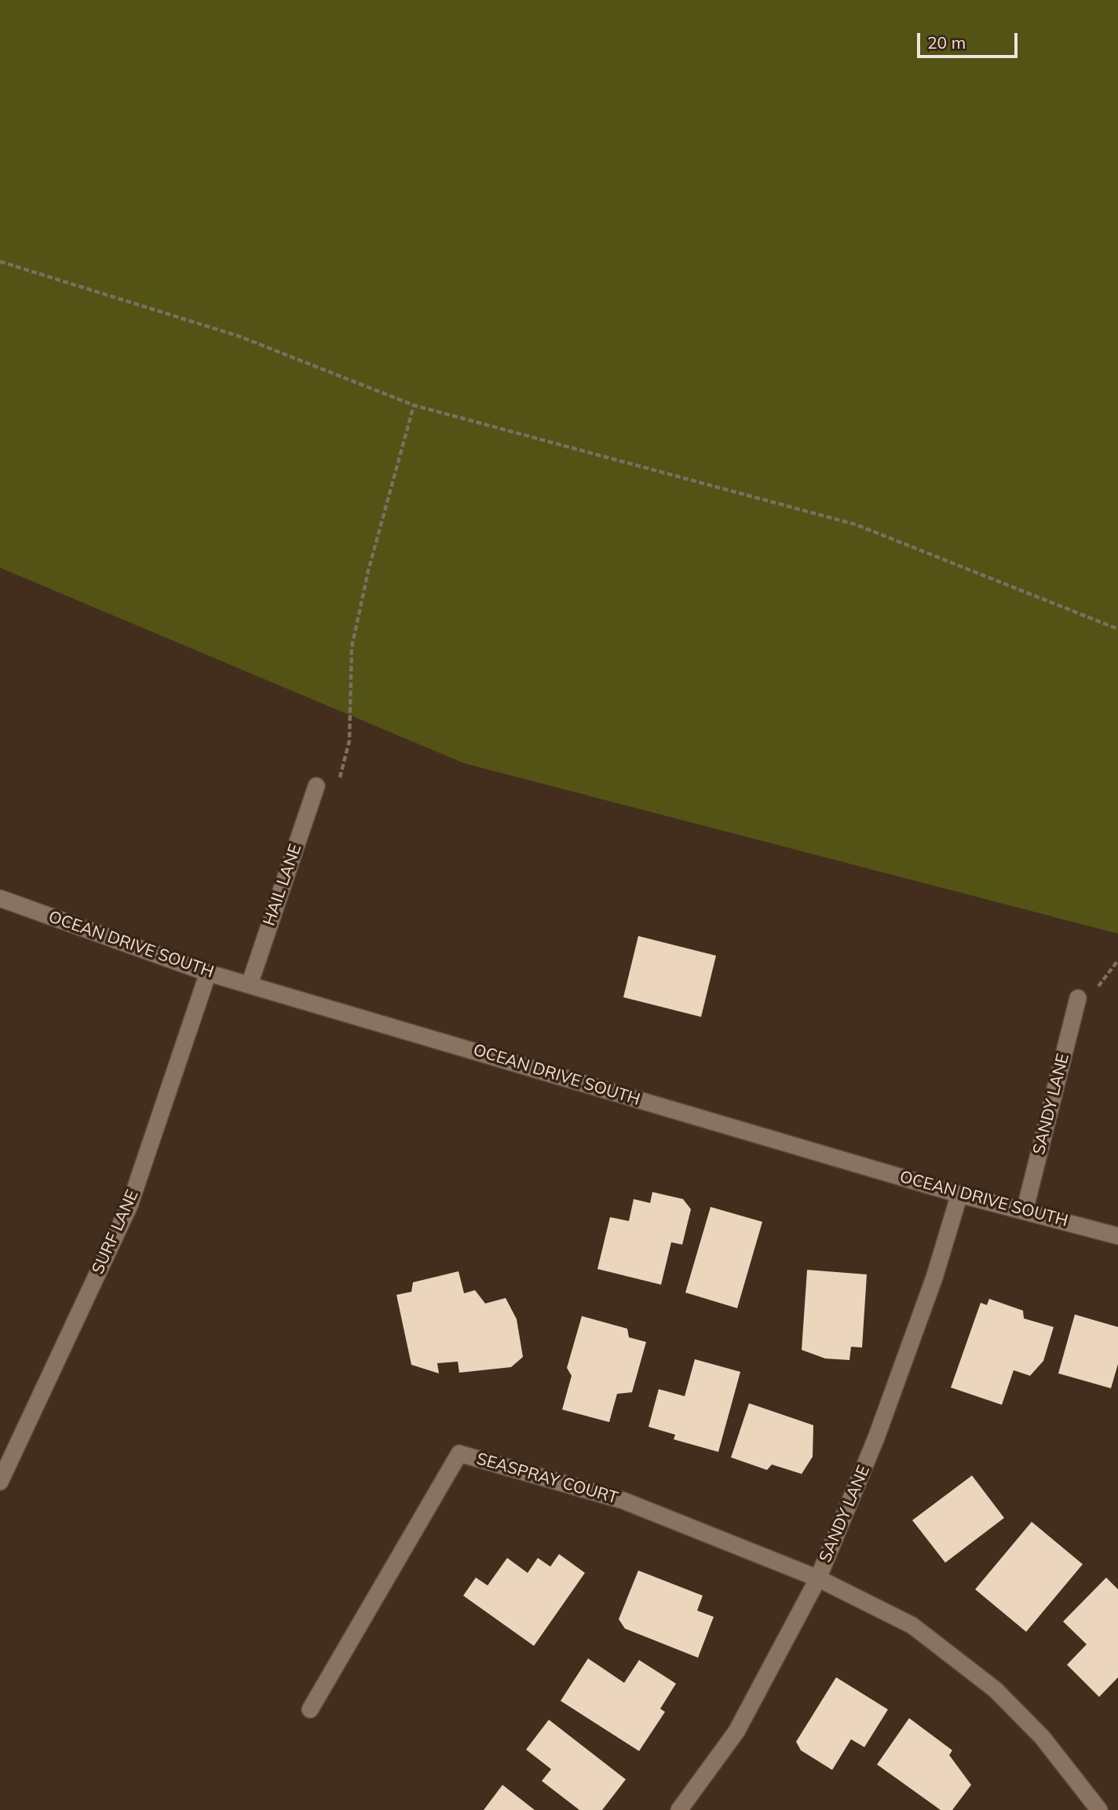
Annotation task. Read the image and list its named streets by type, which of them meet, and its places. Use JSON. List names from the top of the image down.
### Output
{
  "streets": {
    "street": [
      "HAIL LANE",
      "OCEAN DRIVE SOUTH",
      "SANDY LANE",
      "SURF LANE",
      "SEASPRAY COURT"
    ]
  },
  "crossings": [
    ["HAIL LANE", "OCEAN DRIVE SOUTH"],
    ["OCEAN DRIVE SOUTH", "SANDY LANE"],
    ["OCEAN DRIVE SOUTH", "SURF LANE"],
    ["SANDY LANE", "SEASPRAY COURT"]
  ],
  "scale_bar": "20 m"
}
